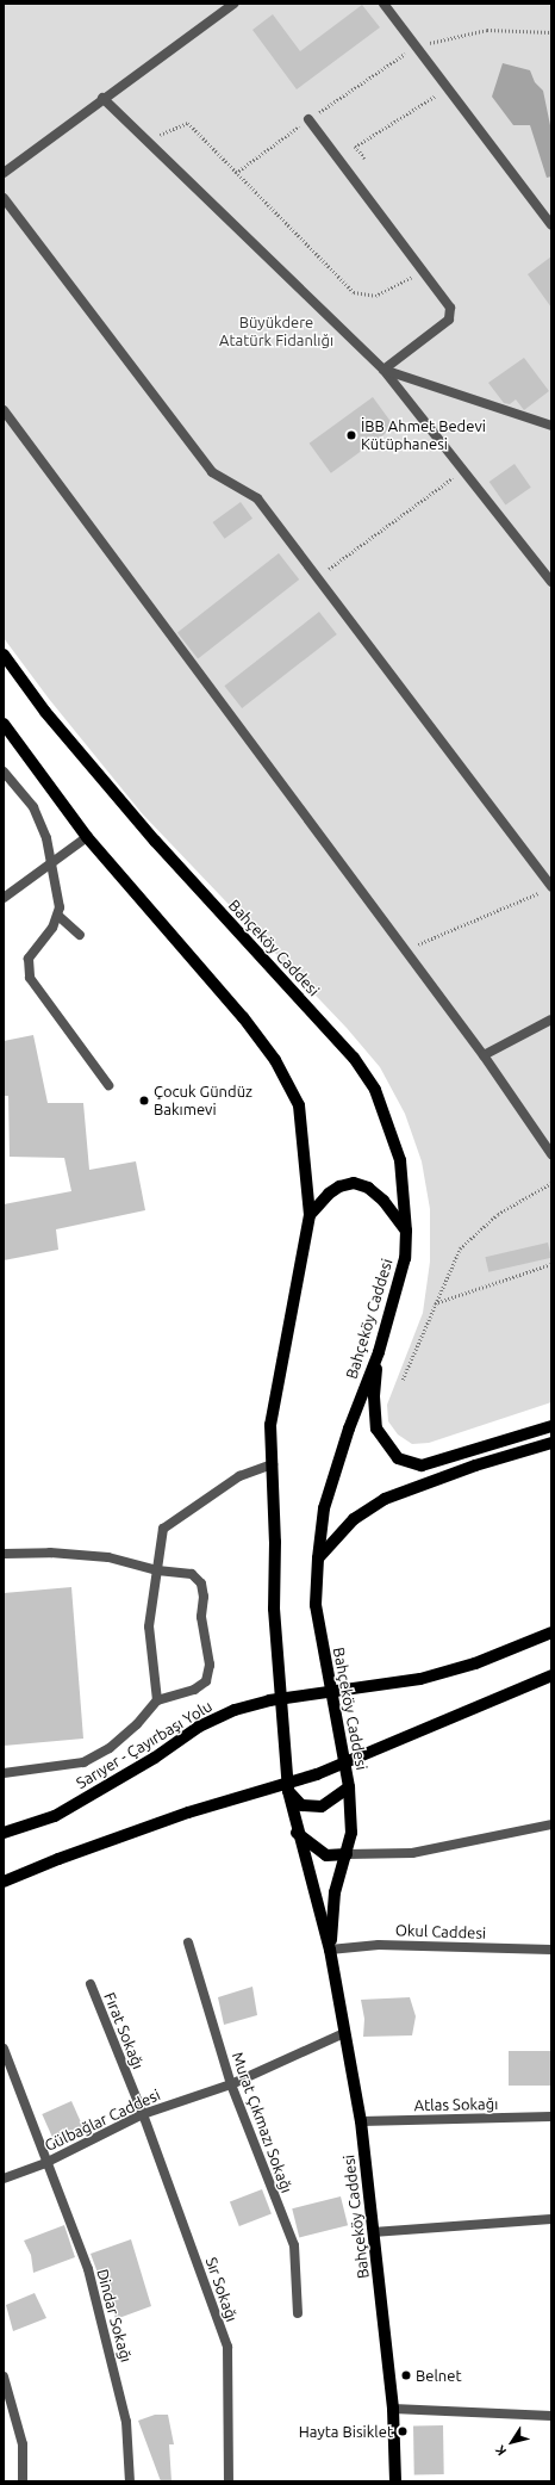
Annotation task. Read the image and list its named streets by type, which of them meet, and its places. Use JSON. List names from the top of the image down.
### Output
{
  "streets": {
    "main road": ["Bahçeköy Caddesi", "Sarıyer - Çayırbaşı Yolu"],
    "street": [
      "Okul Caddesi",
      "Fırat Sokağı",
      "Atlas Sokağı",
      "Gülbağlar Caddesi",
      "Murat Çıkmazı Sokağı",
      "Sır Sokağı",
      "Dindar Sokağı"
    ]
  },
  "crossings": [
    ["Bahçeköy Caddesi", "Okul Caddesi"],
    ["Bahçeköy Caddesi", "Atlas Sokağı"],
    ["Bahçeköy Caddesi", "Gülbağlar Caddesi"],
    ["Fırat Sokağı", "Gülbağlar Caddesi"],
    ["Fırat Sokağı", "Sır Sokağı"],
    ["Gülbağlar Caddesi", "Murat Çıkmazı Sokağı"],
    ["Gülbağlar Caddesi", "Sır Sokağı"],
    ["Gülbağlar Caddesi", "Dindar Sokağı"]
  ],
  "parks": ["Büyükdere Atatürk Fidanlığı"],
  "places": [
    "İBB Ahmet Bedevi Kütüphanesi",
    "Çocuk Gündüz Bakımevi",
    "Belnet",
    "Hayta Bisiklet"
  ],
  "north": "bottom left"
}
